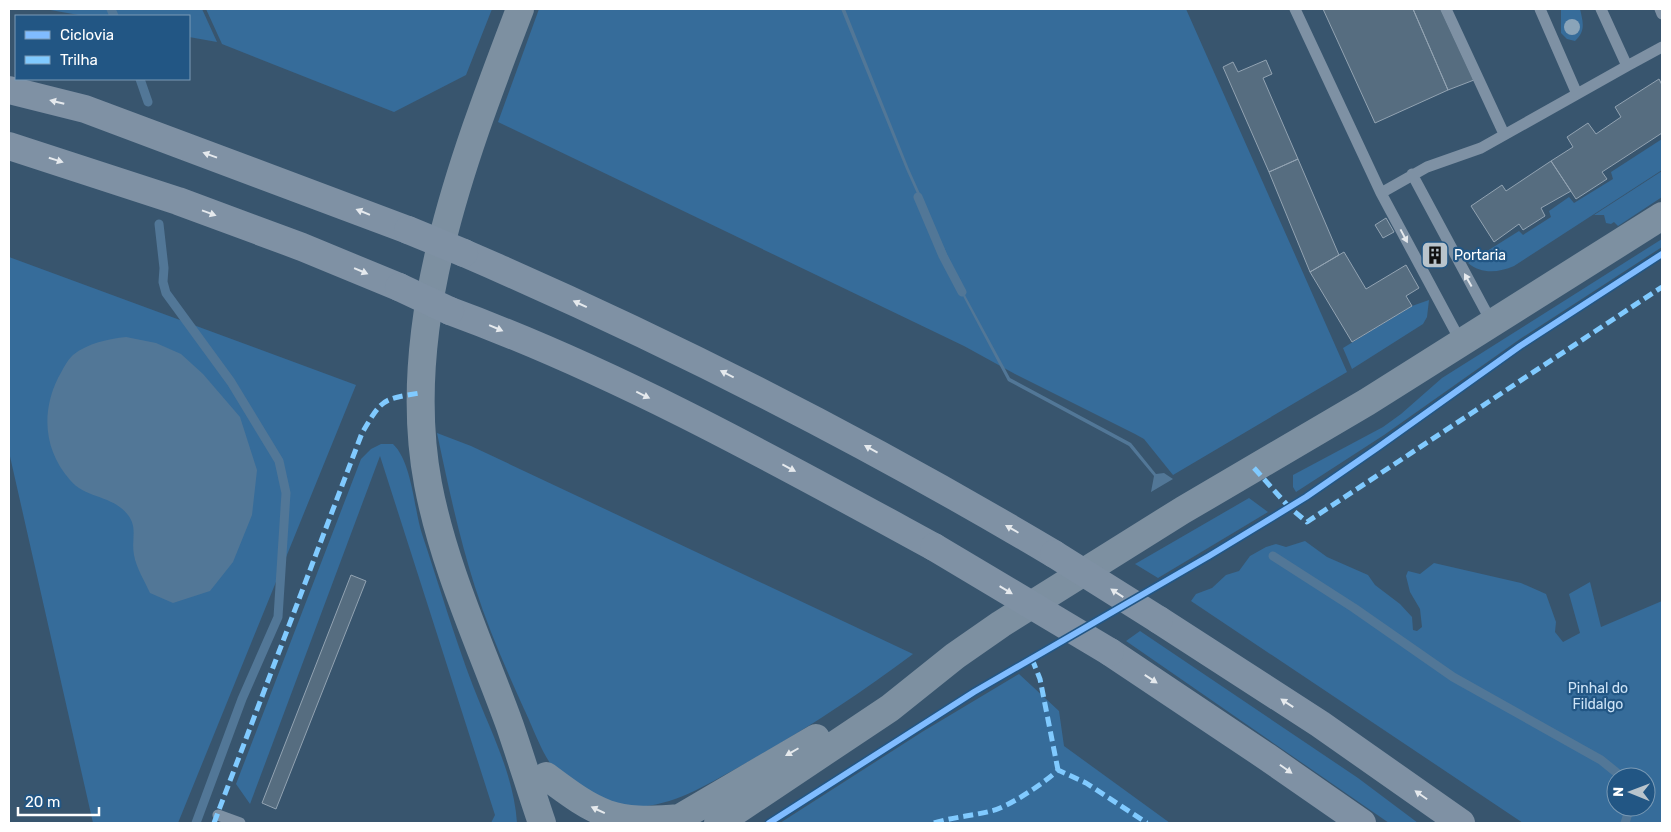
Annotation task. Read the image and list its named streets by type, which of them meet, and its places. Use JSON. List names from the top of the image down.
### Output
{
  "parks": ["Pinhal do Fildalgo"],
  "places": {
    "building": ["Portaria"]
  },
  "legend": ["Ciclovia", "Trilha"],
  "scale_bar": "20 m",
  "north": "left"
}
